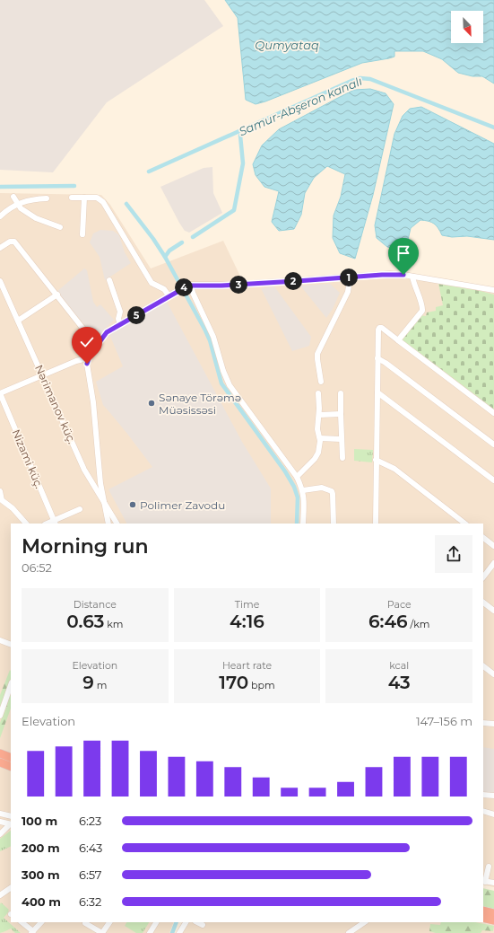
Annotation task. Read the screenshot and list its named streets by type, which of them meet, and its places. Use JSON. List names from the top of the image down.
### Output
{
  "streets": {
    "street": ["Nərimanov küç.", "Nizami küç."]
  },
  "water": ["Qumyataq", "Samur-Abşeron kanalı"],
  "places": ["Sənaye Törəmə Müəsissəsi", "Polimer Zavodu"],
  "north": "bottom right",
  "page": {
    "pins": [
      "1",
      "2",
      "3",
      "4",
      "5"
    ],
    "heading": ["Morning run", "06:52"],
    "stats": [
      ["Distance", "0.63 km"],
      ["Time", "4:16"],
      ["Pace", "6:46 /km"],
      ["Elevation", "9 m"],
      ["Heart rate", "170 bpm"],
      ["kcal", "43"]
    ],
    "chart": ["Elevation", "147–156 m"],
    "list": [
      {
        "name": "100 m",
        "note": "6:23"
      },
      {
        "name": "200 m",
        "note": "6:43"
      },
      {
        "name": "300 m",
        "note": "6:57"
      },
      {
        "name": "400 m",
        "note": "6:32"
      }
    ]
  }
}
